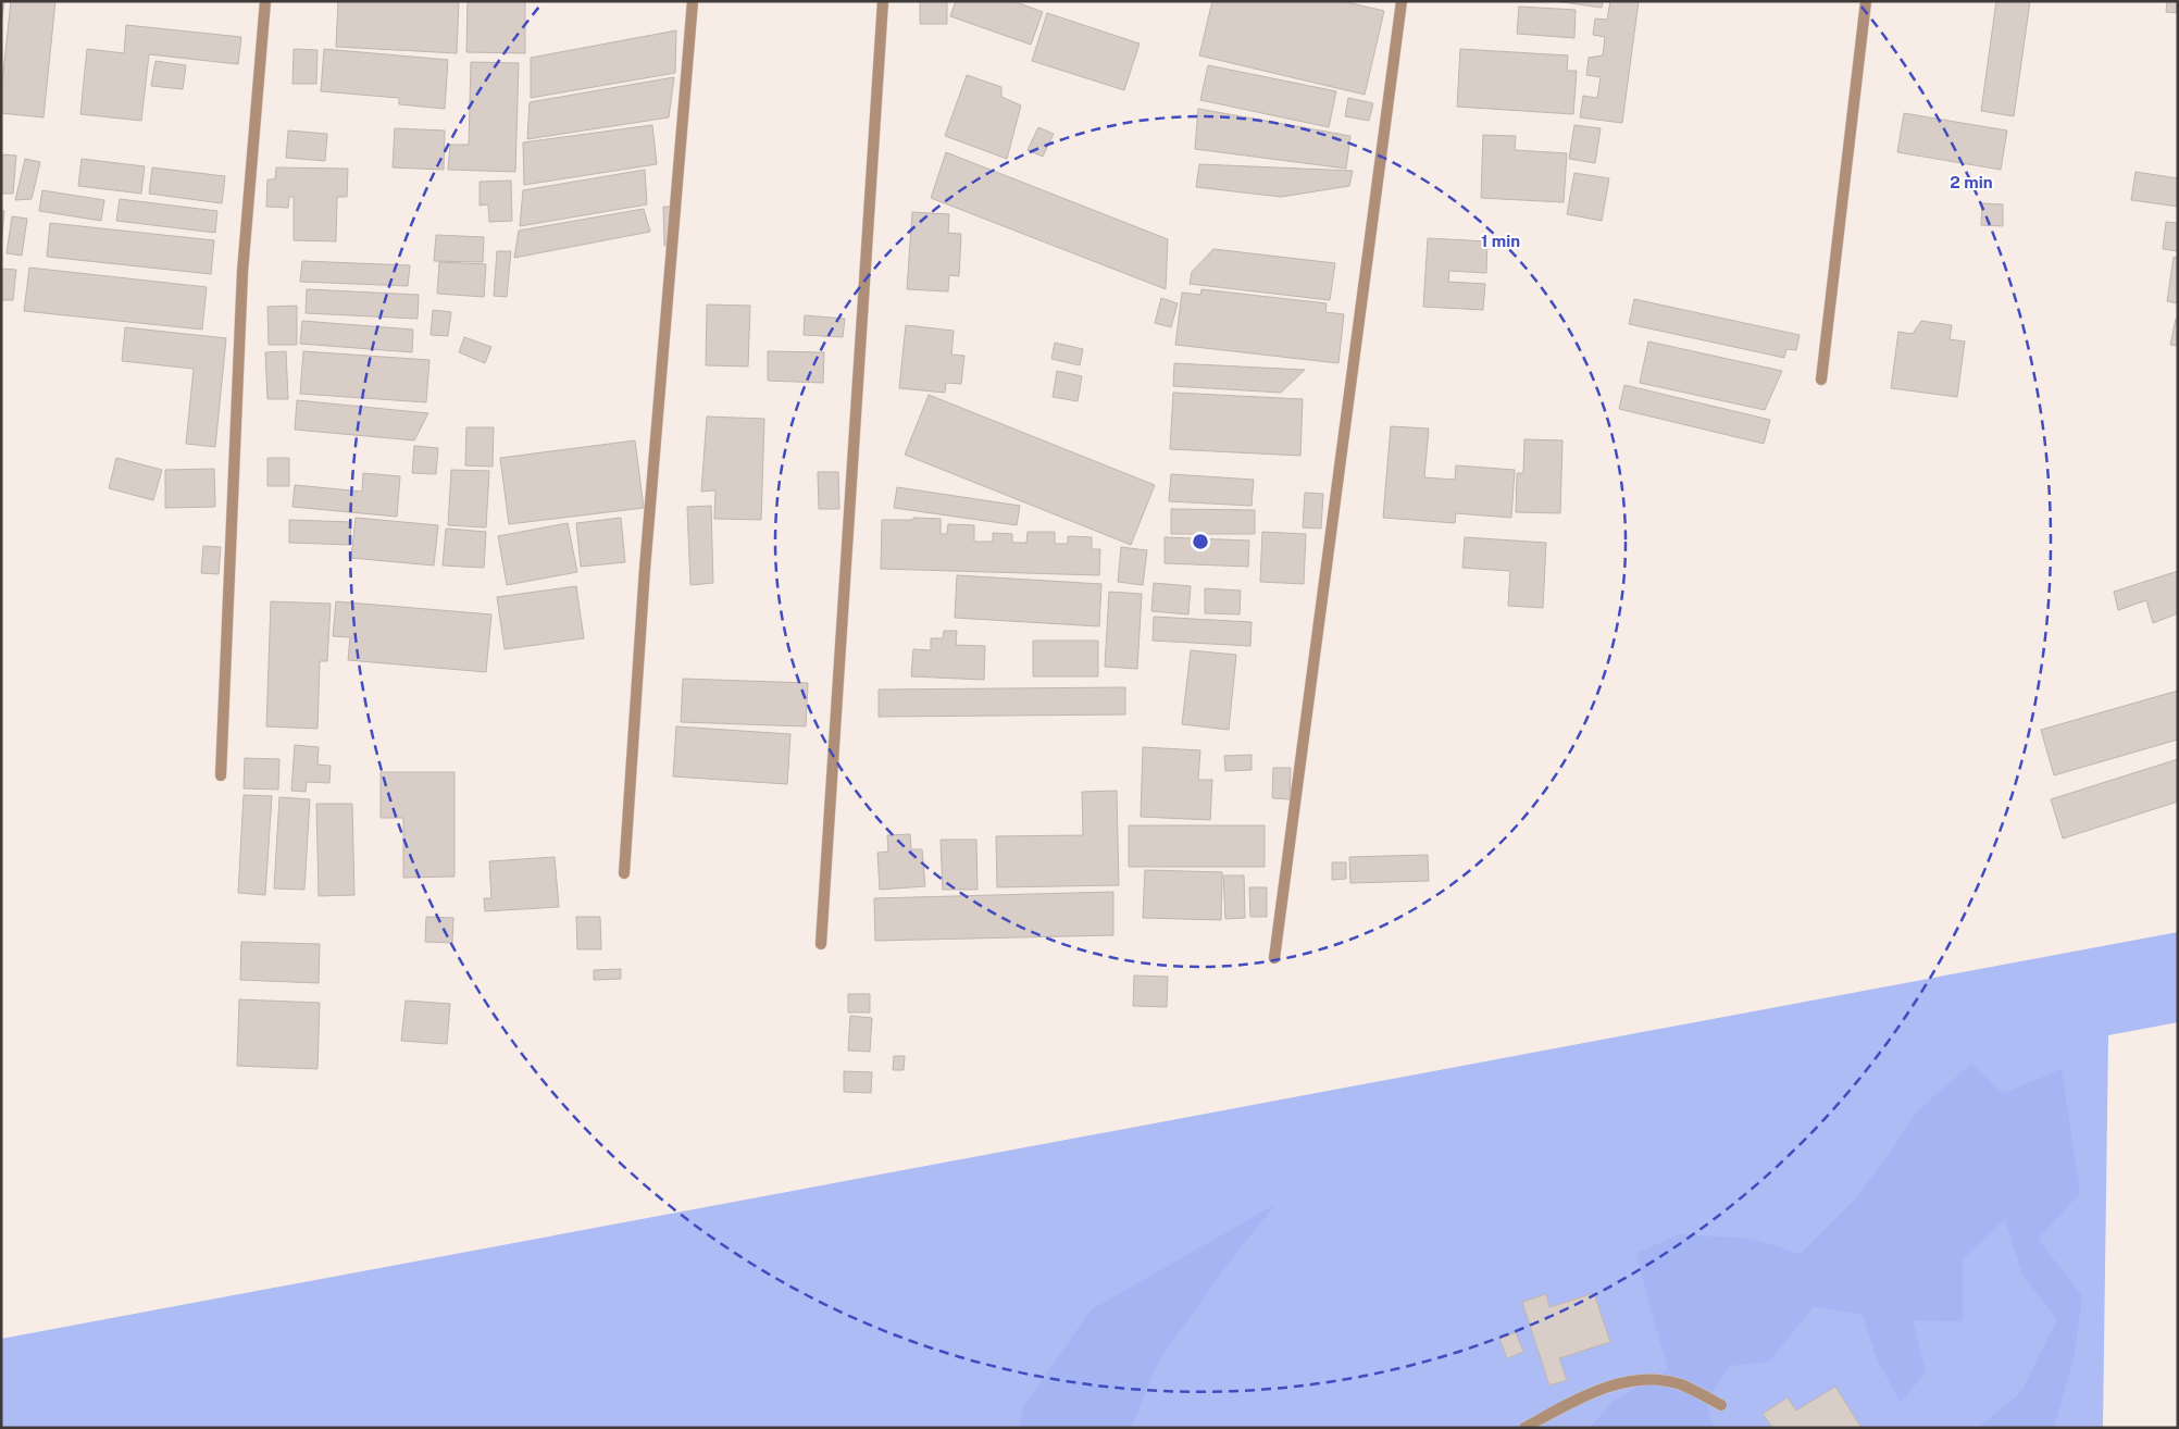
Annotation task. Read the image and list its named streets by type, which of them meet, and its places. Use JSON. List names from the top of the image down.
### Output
{
  "rings": ["2 min", "1 min"]
}
